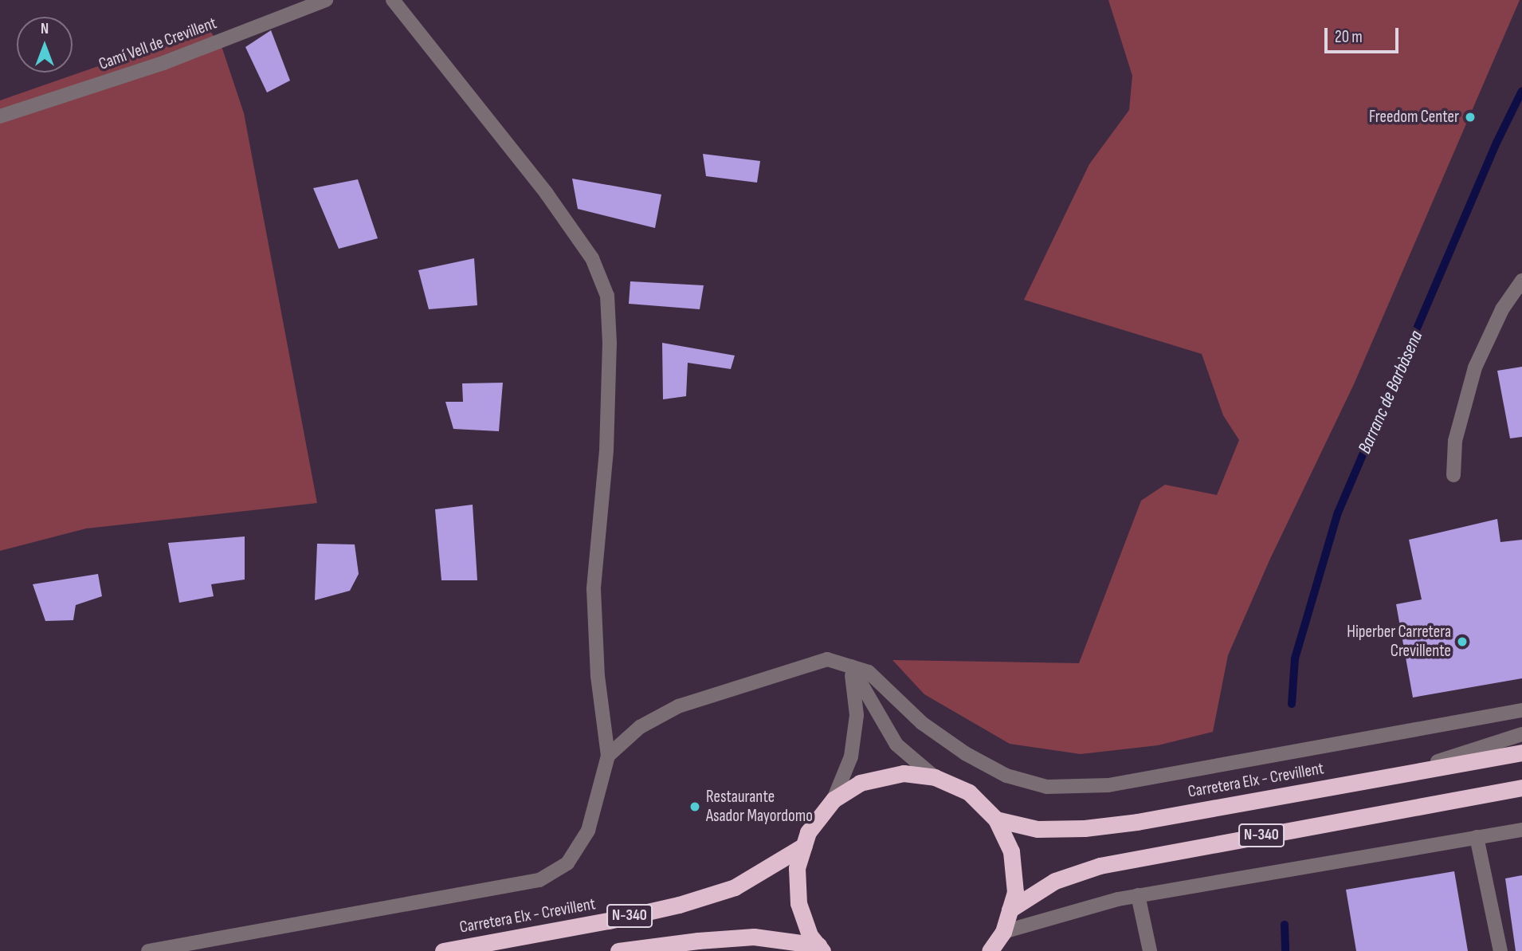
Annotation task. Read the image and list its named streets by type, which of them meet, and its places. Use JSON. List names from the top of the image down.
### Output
{
  "streets": {
    "highway": ["Carretera Elx - Crevillent", "N-340"],
    "street": ["Camí Vell de Crevillent"]
  },
  "crossings": [
    ["Carretera Elx - Crevillent", "N-340"]
  ],
  "water": ["Barranc de Barbàsena"],
  "places": ["Freedom Center", "Hiperber Carretera Crevillente", "Restaurante Asador Mayordomo"],
  "scale_bar": "20 m",
  "north": "top"
}
